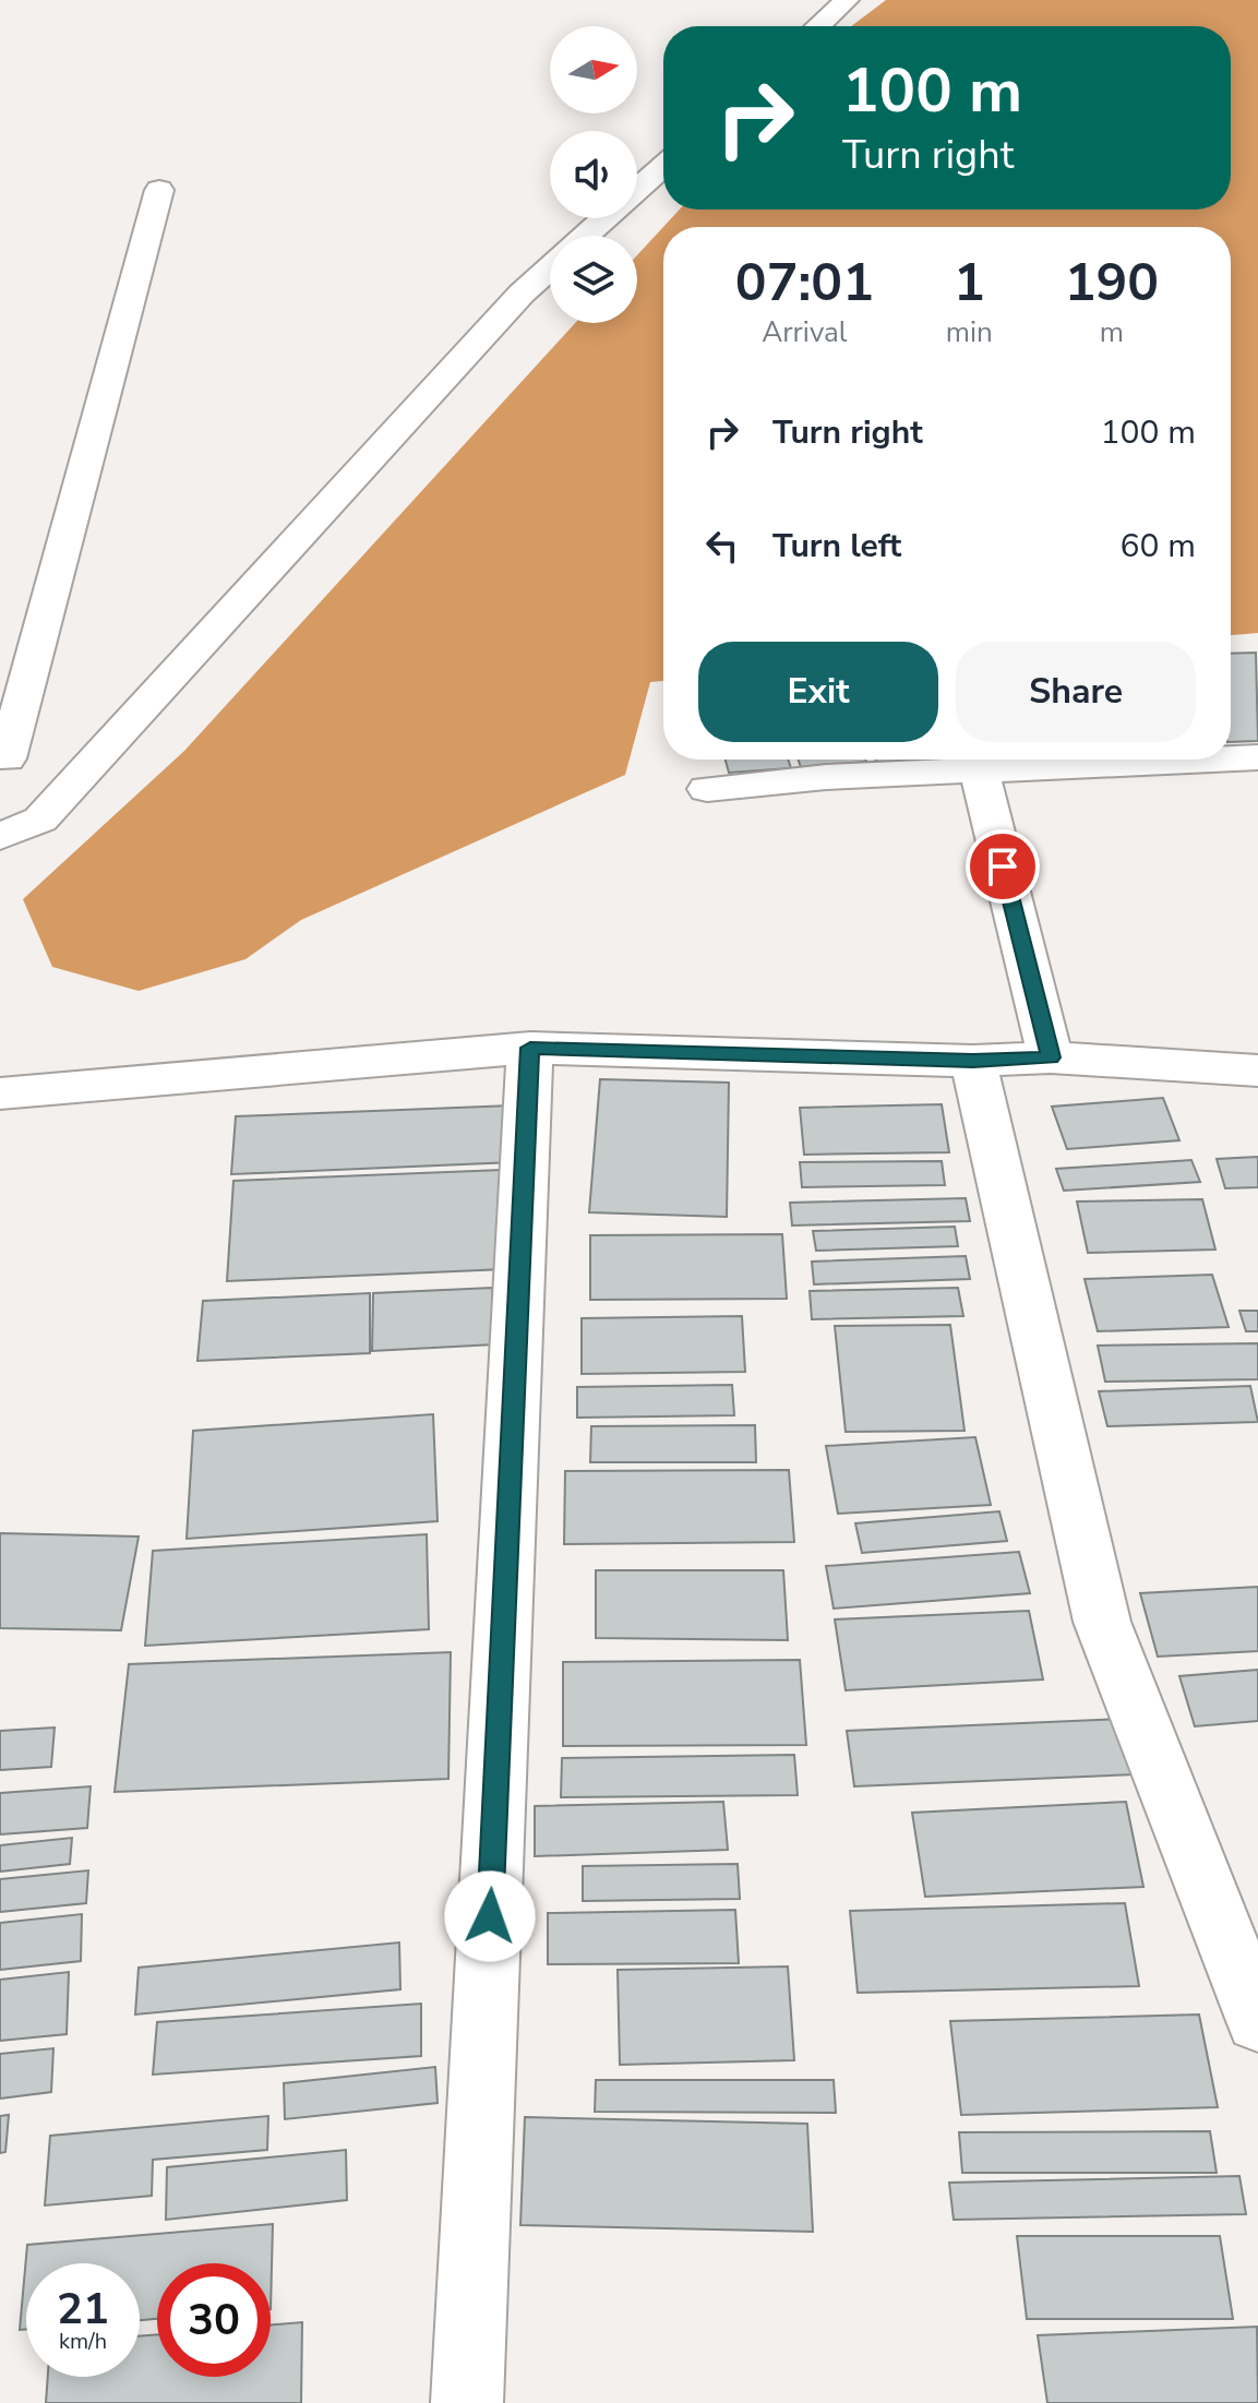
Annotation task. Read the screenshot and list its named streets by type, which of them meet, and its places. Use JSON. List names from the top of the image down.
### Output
{
  "north": "right",
  "page": {
    "turn": ["100 m", "Turn right"],
    "eta": [
      "07:01",
      "Arrival",
      "1",
      "min",
      "190",
      "m"
    ],
    "list": [
      {
        "name": "Turn right",
        "value": "100 m"
      },
      {
        "name": "Turn left",
        "value": "60 m"
      }
    ],
    "buttons": ["Exit", "Share"],
    "speed": "21 km/h",
    "limit": "30"
  }
}
